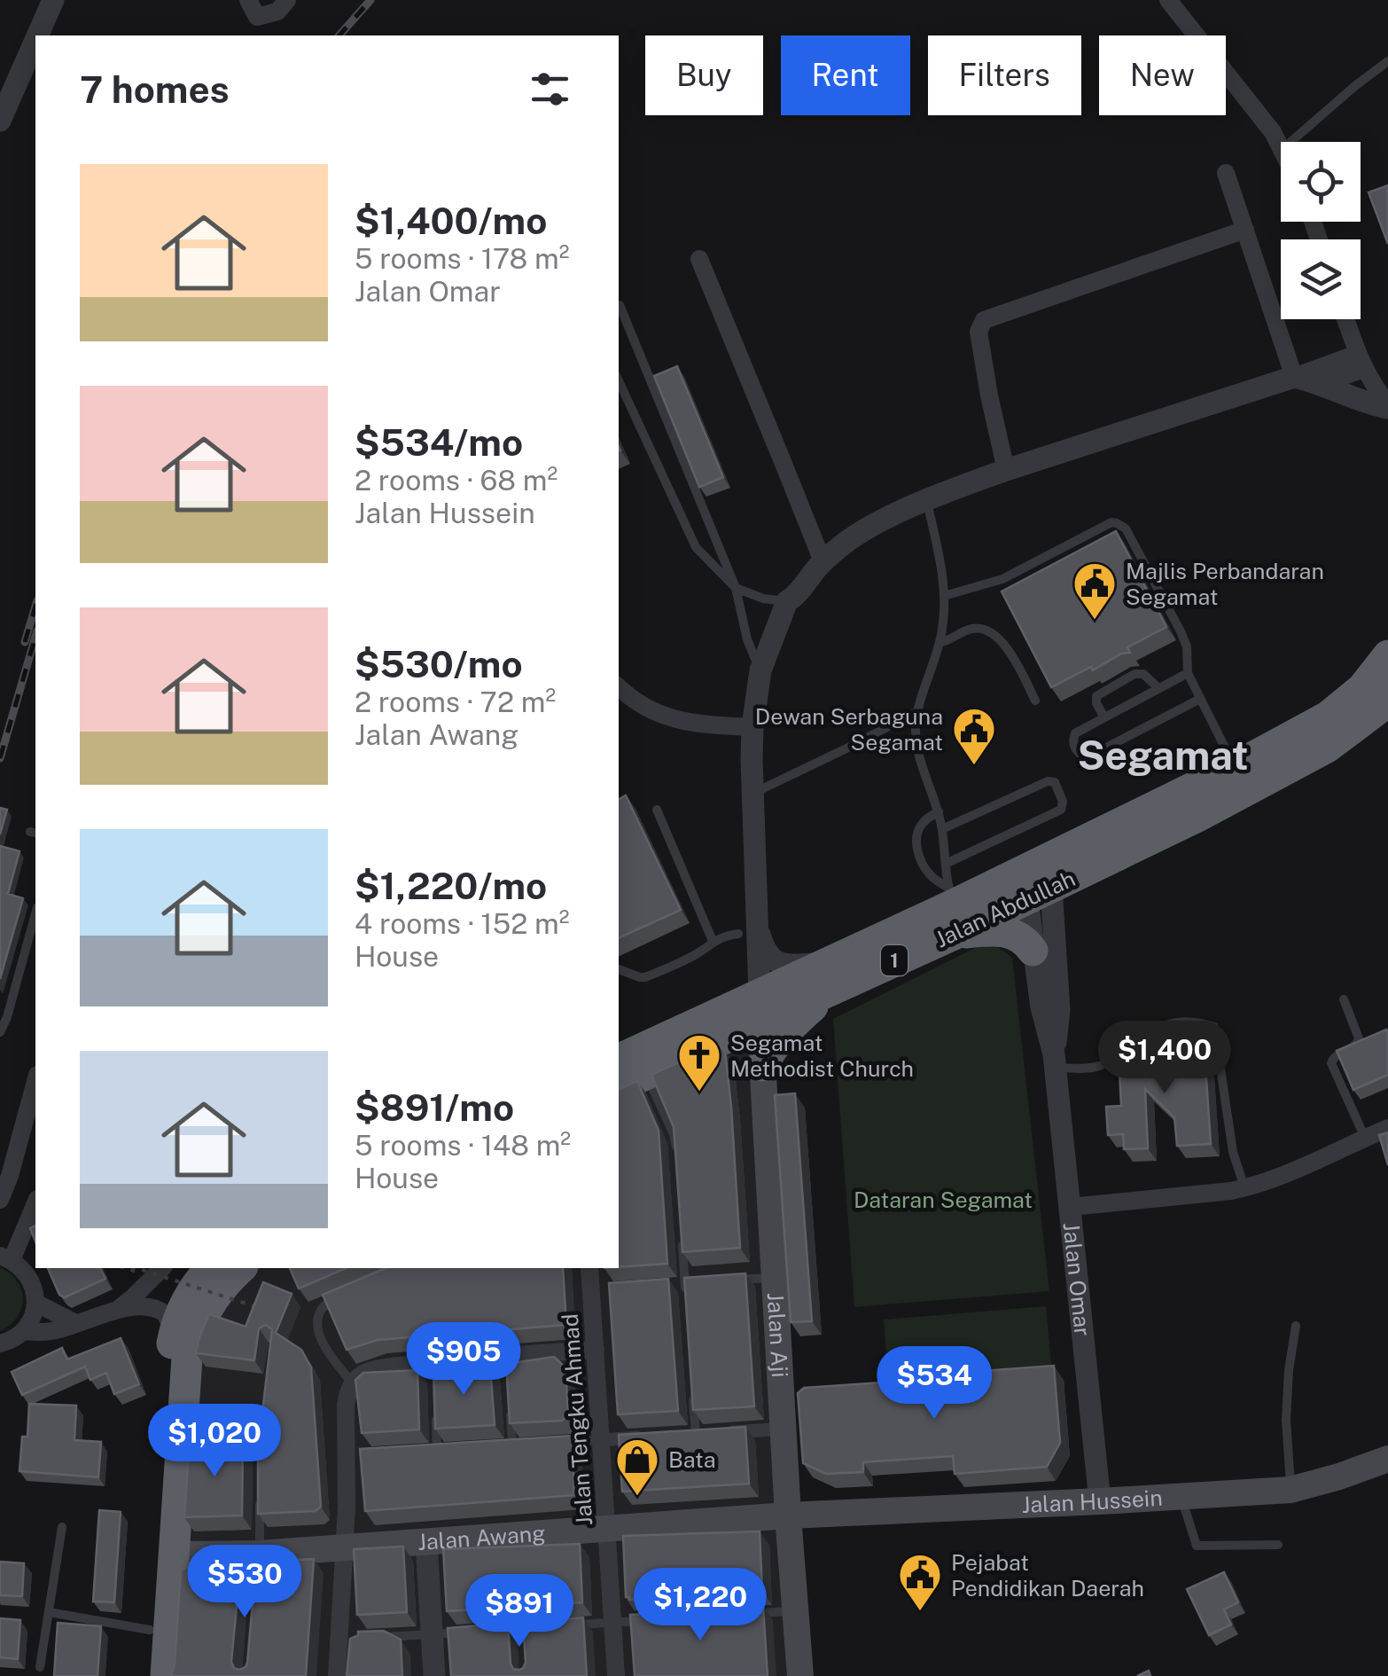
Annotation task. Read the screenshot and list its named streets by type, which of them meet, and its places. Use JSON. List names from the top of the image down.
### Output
{
  "streets": {
    "highway": ["Jalan Abdullah", "1"],
    "main road": ["Jalan Aji", "Jalan Hussein", "Jalan Awang"],
    "street": ["Jalan Omar", "Jalan Tengku Ahmad"]
  },
  "crossings": [
    ["Jalan Abdullah", "1"],
    ["Jalan Abdullah", "Jalan Omar"],
    ["Jalan Abdullah", "Jalan Aji"],
    ["1", "Jalan Aji"],
    ["Jalan Omar", "Jalan Hussein"],
    ["Jalan Aji", "Jalan Hussein"],
    ["Jalan Aji", "Jalan Awang"],
    ["Jalan Tengku Ahmad", "Jalan Awang"],
    ["Jalan Hussein", "Jalan Awang"]
  ],
  "districts": ["Segamat"],
  "parks": ["Dataran Segamat"],
  "places": {
    "public building": ["Majlis Perbandaran Segamat", "Dewan Serbaguna Segamat", "Pejabat Pendidikan Daerah"],
    "church": ["Segamat Methodist Church"],
    "shop": ["Bata"]
  },
  "page": {
    "chip": [
      "Buy",
      "Rent",
      "Filters",
      "New"
    ],
    "heading": "7 homes",
    "list": [
      {
        "name": "$1,400/mo",
        "note": "5 rooms · 178 m² · Jalan Omar"
      },
      {
        "name": "$534/mo",
        "note": "2 rooms · 68 m² · Jalan Hussein"
      },
      {
        "name": "$530/mo",
        "note": "2 rooms · 72 m² · Jalan Awang"
      },
      {
        "name": "$1,220/mo",
        "note": "4 rooms · 152 m² · House"
      },
      {
        "name": "$891/mo",
        "note": "5 rooms · 148 m² · House"
      }
    ],
    "price": [
      "$1,400",
      "$905",
      "$534",
      "$1,020",
      "$530",
      "$1,220",
      "$891"
    ]
  }
}
